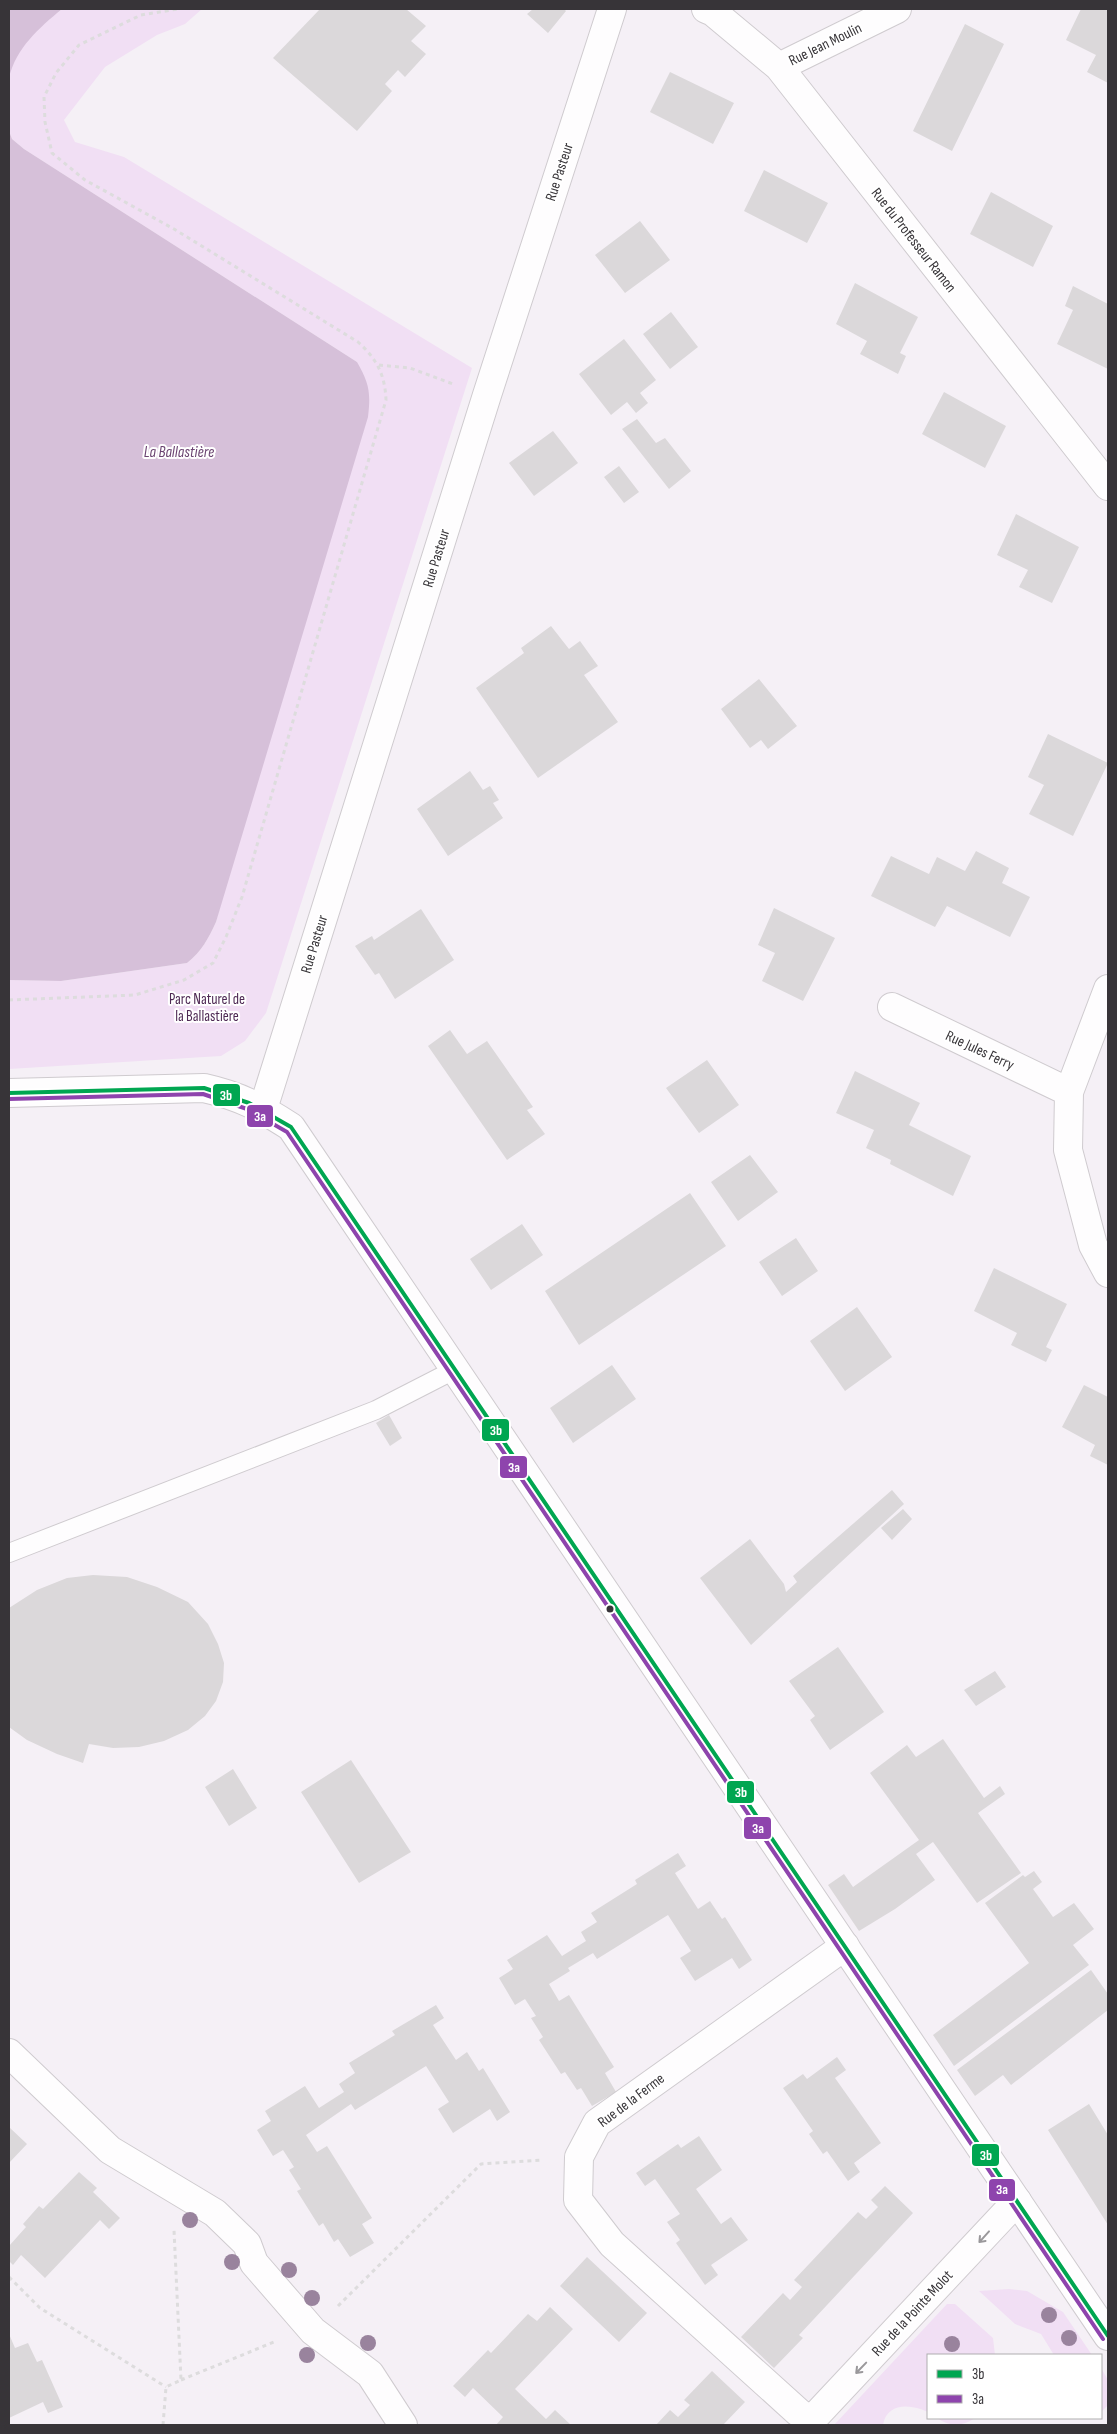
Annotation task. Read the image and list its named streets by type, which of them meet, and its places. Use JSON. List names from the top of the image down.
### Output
{
  "streets": {
    "street": [
      "Rue Jean Moulin",
      "Rue Pasteur",
      "Rue du Professeur Ramon",
      "Rue Jules Ferry",
      "Rue de la Ferme",
      "Rue de la Pointe Molot"
    ]
  },
  "crossings": [
    ["Rue Jean Moulin", "Rue du Professeur Ramon"],
    ["Rue de la Ferme", "Rue de la Pointe Molot"]
  ],
  "one_way": ["Rue de la Pointe Molot"],
  "water": ["La Ballastière"],
  "parks": ["Parc Naturel de la Ballastière"],
  "lines": ["transit line 3b", "transit line 3a"],
  "legend": ["3b", "3a"]
}
